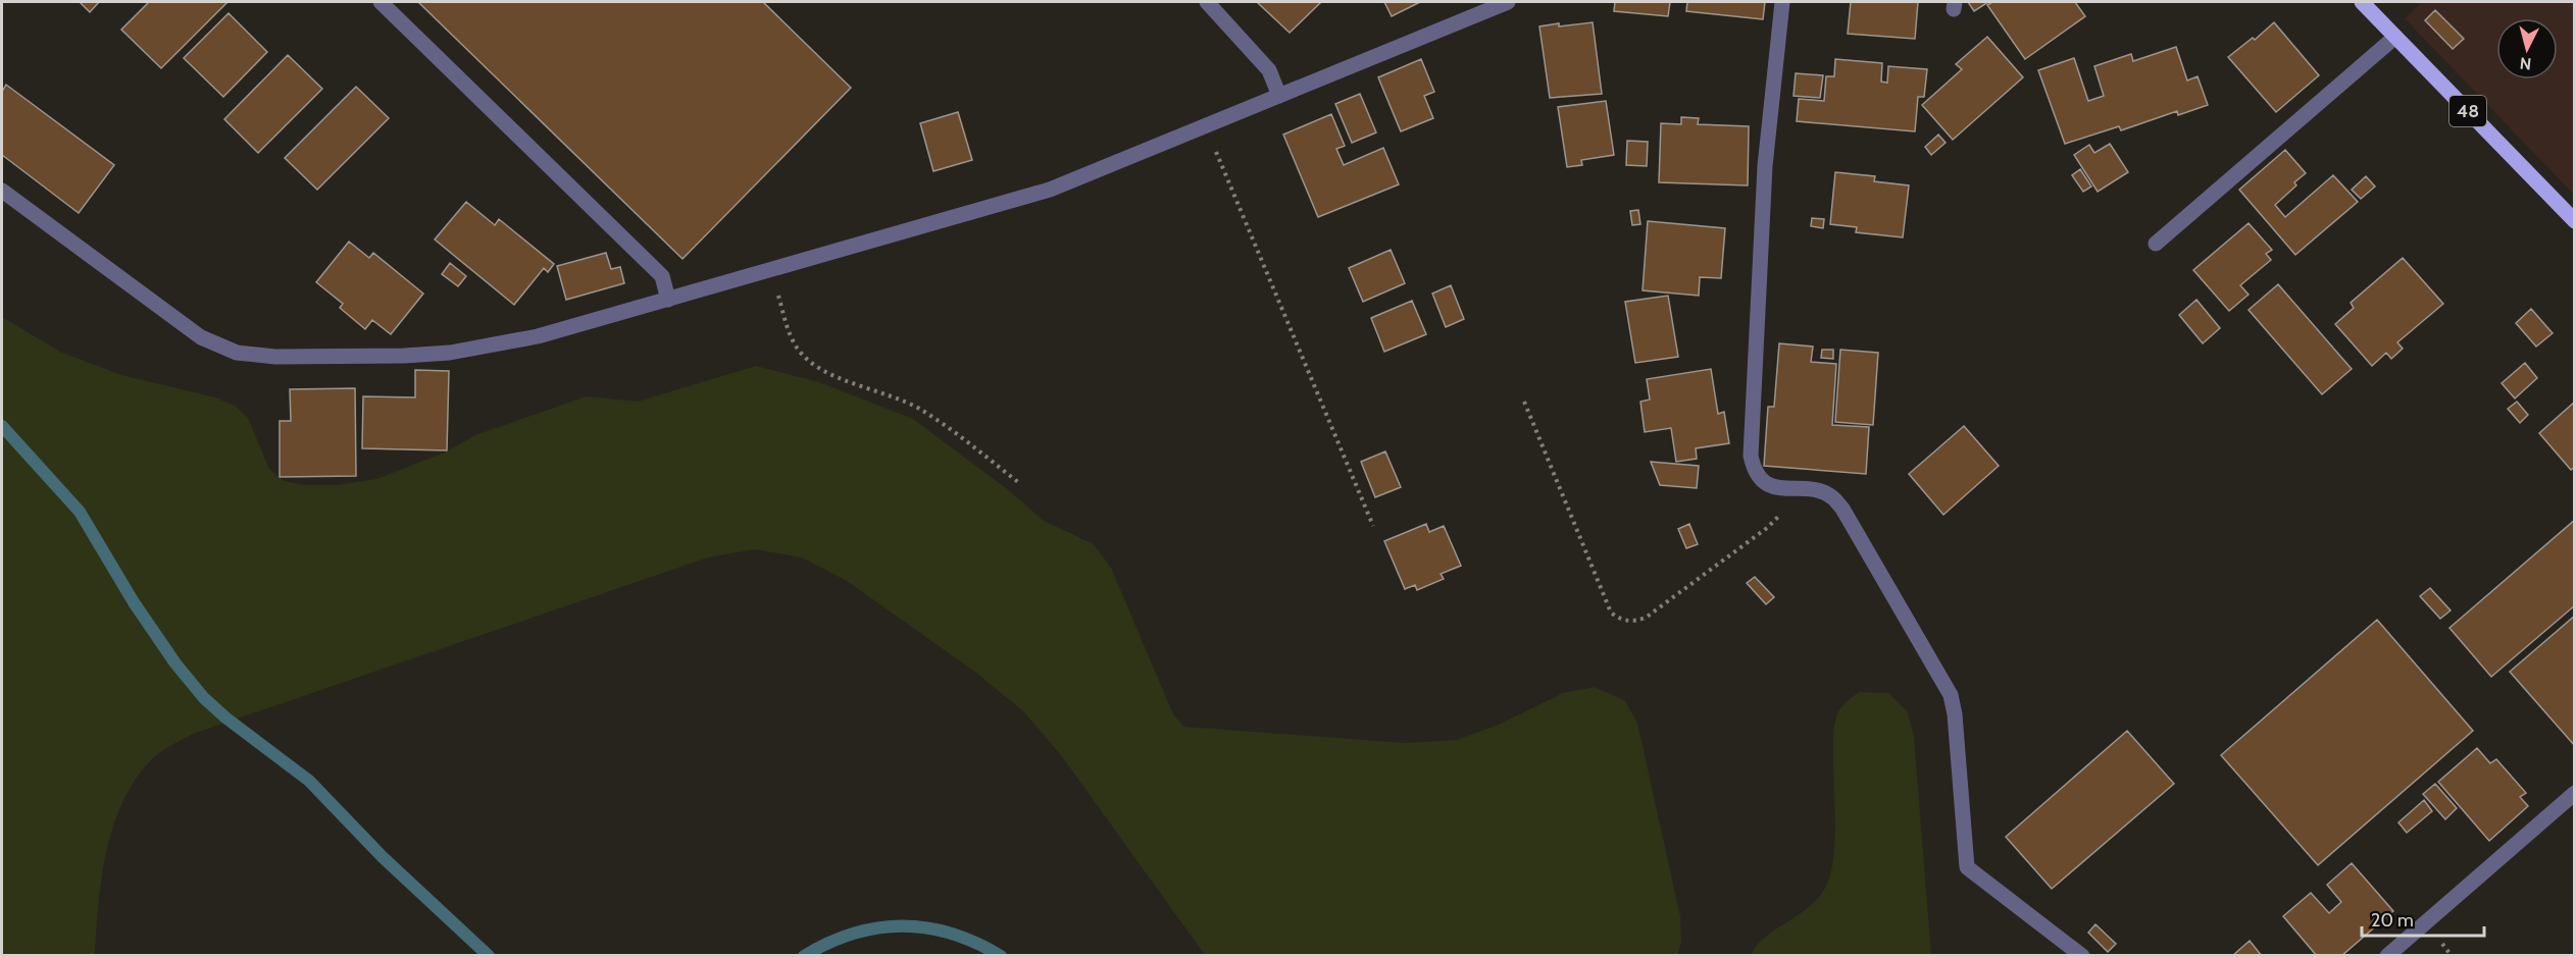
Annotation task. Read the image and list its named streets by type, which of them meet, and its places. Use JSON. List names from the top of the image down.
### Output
{
  "streets": {
    "main road": ["48"]
  },
  "scale_bar": "20 m",
  "north": "bottom"
}
